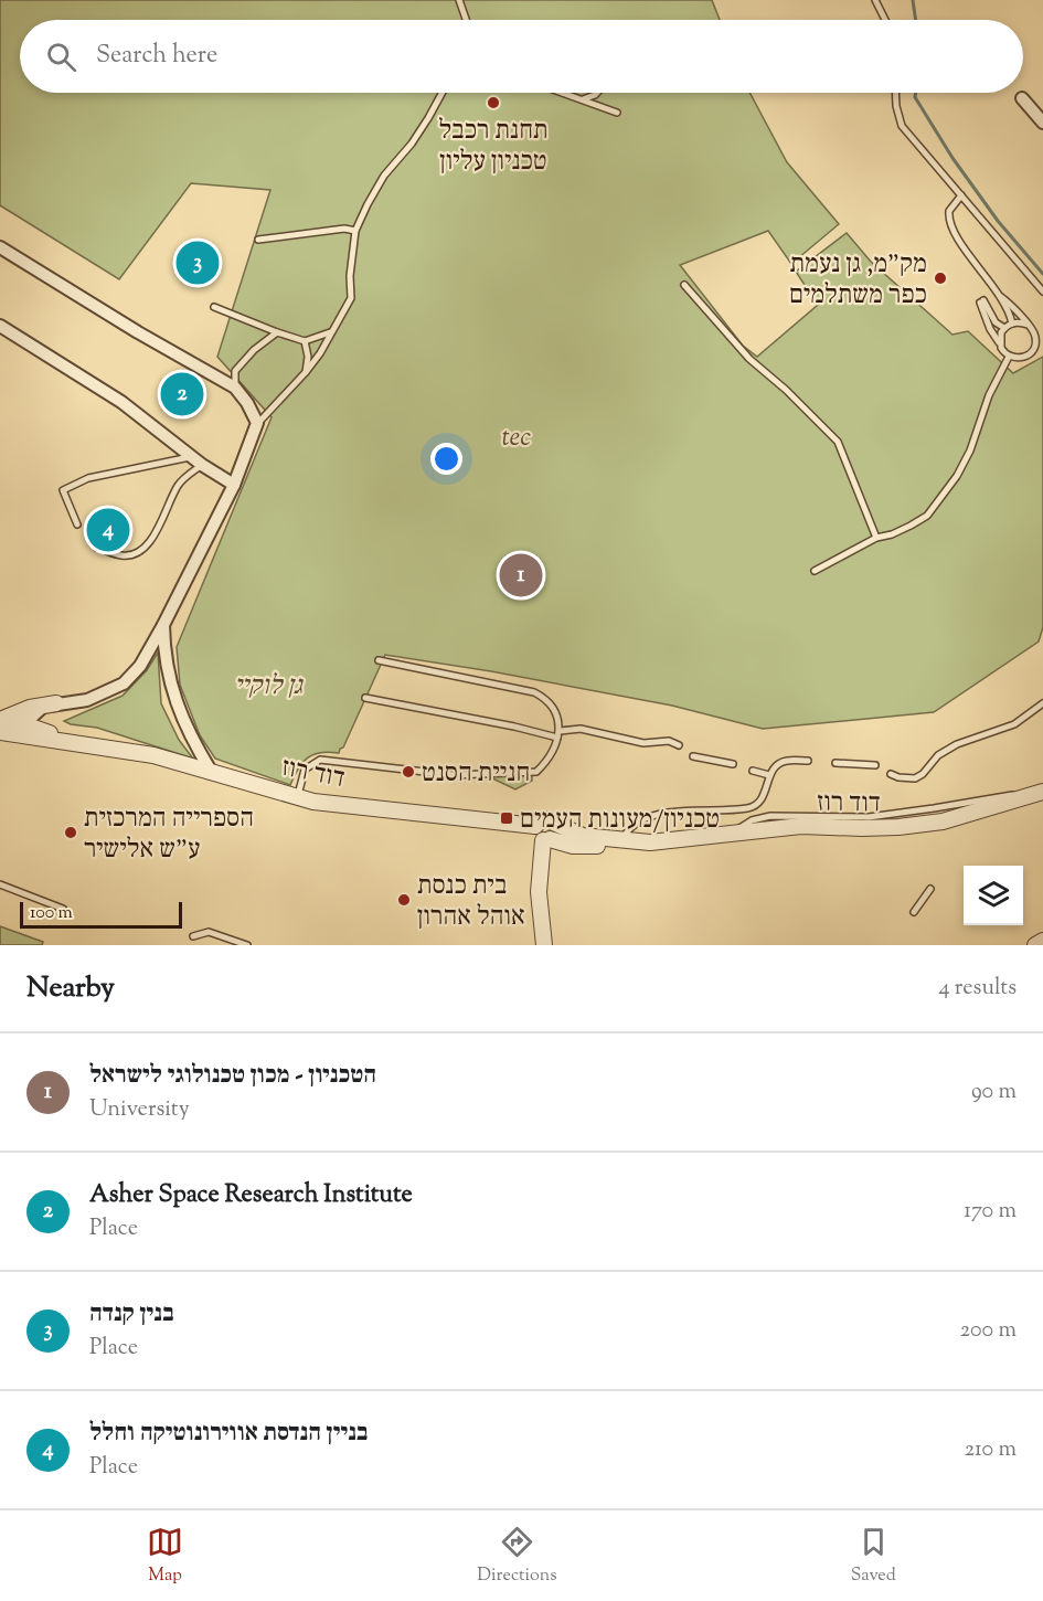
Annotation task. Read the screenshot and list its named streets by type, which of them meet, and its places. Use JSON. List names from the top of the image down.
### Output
{
  "streets": {
    "street": ["דוד רוז"]
  },
  "parks": ["tec", "גן לוקיי"],
  "places": {
    "other": [
      "תחנת רכבל טכניון עליון",
      "מק\"מ, גן נעמת כפר משתלמים",
      "חניית הסנט",
      "הספרייה המרכזית ע\"ש אלישיר",
      "בית כנסת אוהל אהרון"
    ],
    "transit": ["טכניון/מעונות העמים"]
  },
  "scale_bar": "100 m",
  "page": {
    "search": "Search here",
    "pins": [
      "3",
      "2",
      "4",
      "1"
    ],
    "scale": "100 m",
    "heading": ["Nearby", "4 results"],
    "list": [
      {
        "mark": "1",
        "name": "הטכניון - מכון טכנולוגי לישראל",
        "note": "University",
        "value": "90 m"
      },
      {
        "mark": "2",
        "name": "Asher Space Research Institute",
        "note": "Place",
        "value": "170 m"
      },
      {
        "mark": "3",
        "name": "בנין קנדה",
        "note": "Place",
        "value": "200 m"
      },
      {
        "mark": "4",
        "name": "בניין הנדסת אווירונוטיקה וחלל",
        "note": "Place",
        "value": "210 m"
      }
    ],
    "nav": ["Map", "Directions", "Saved"]
  }
}
